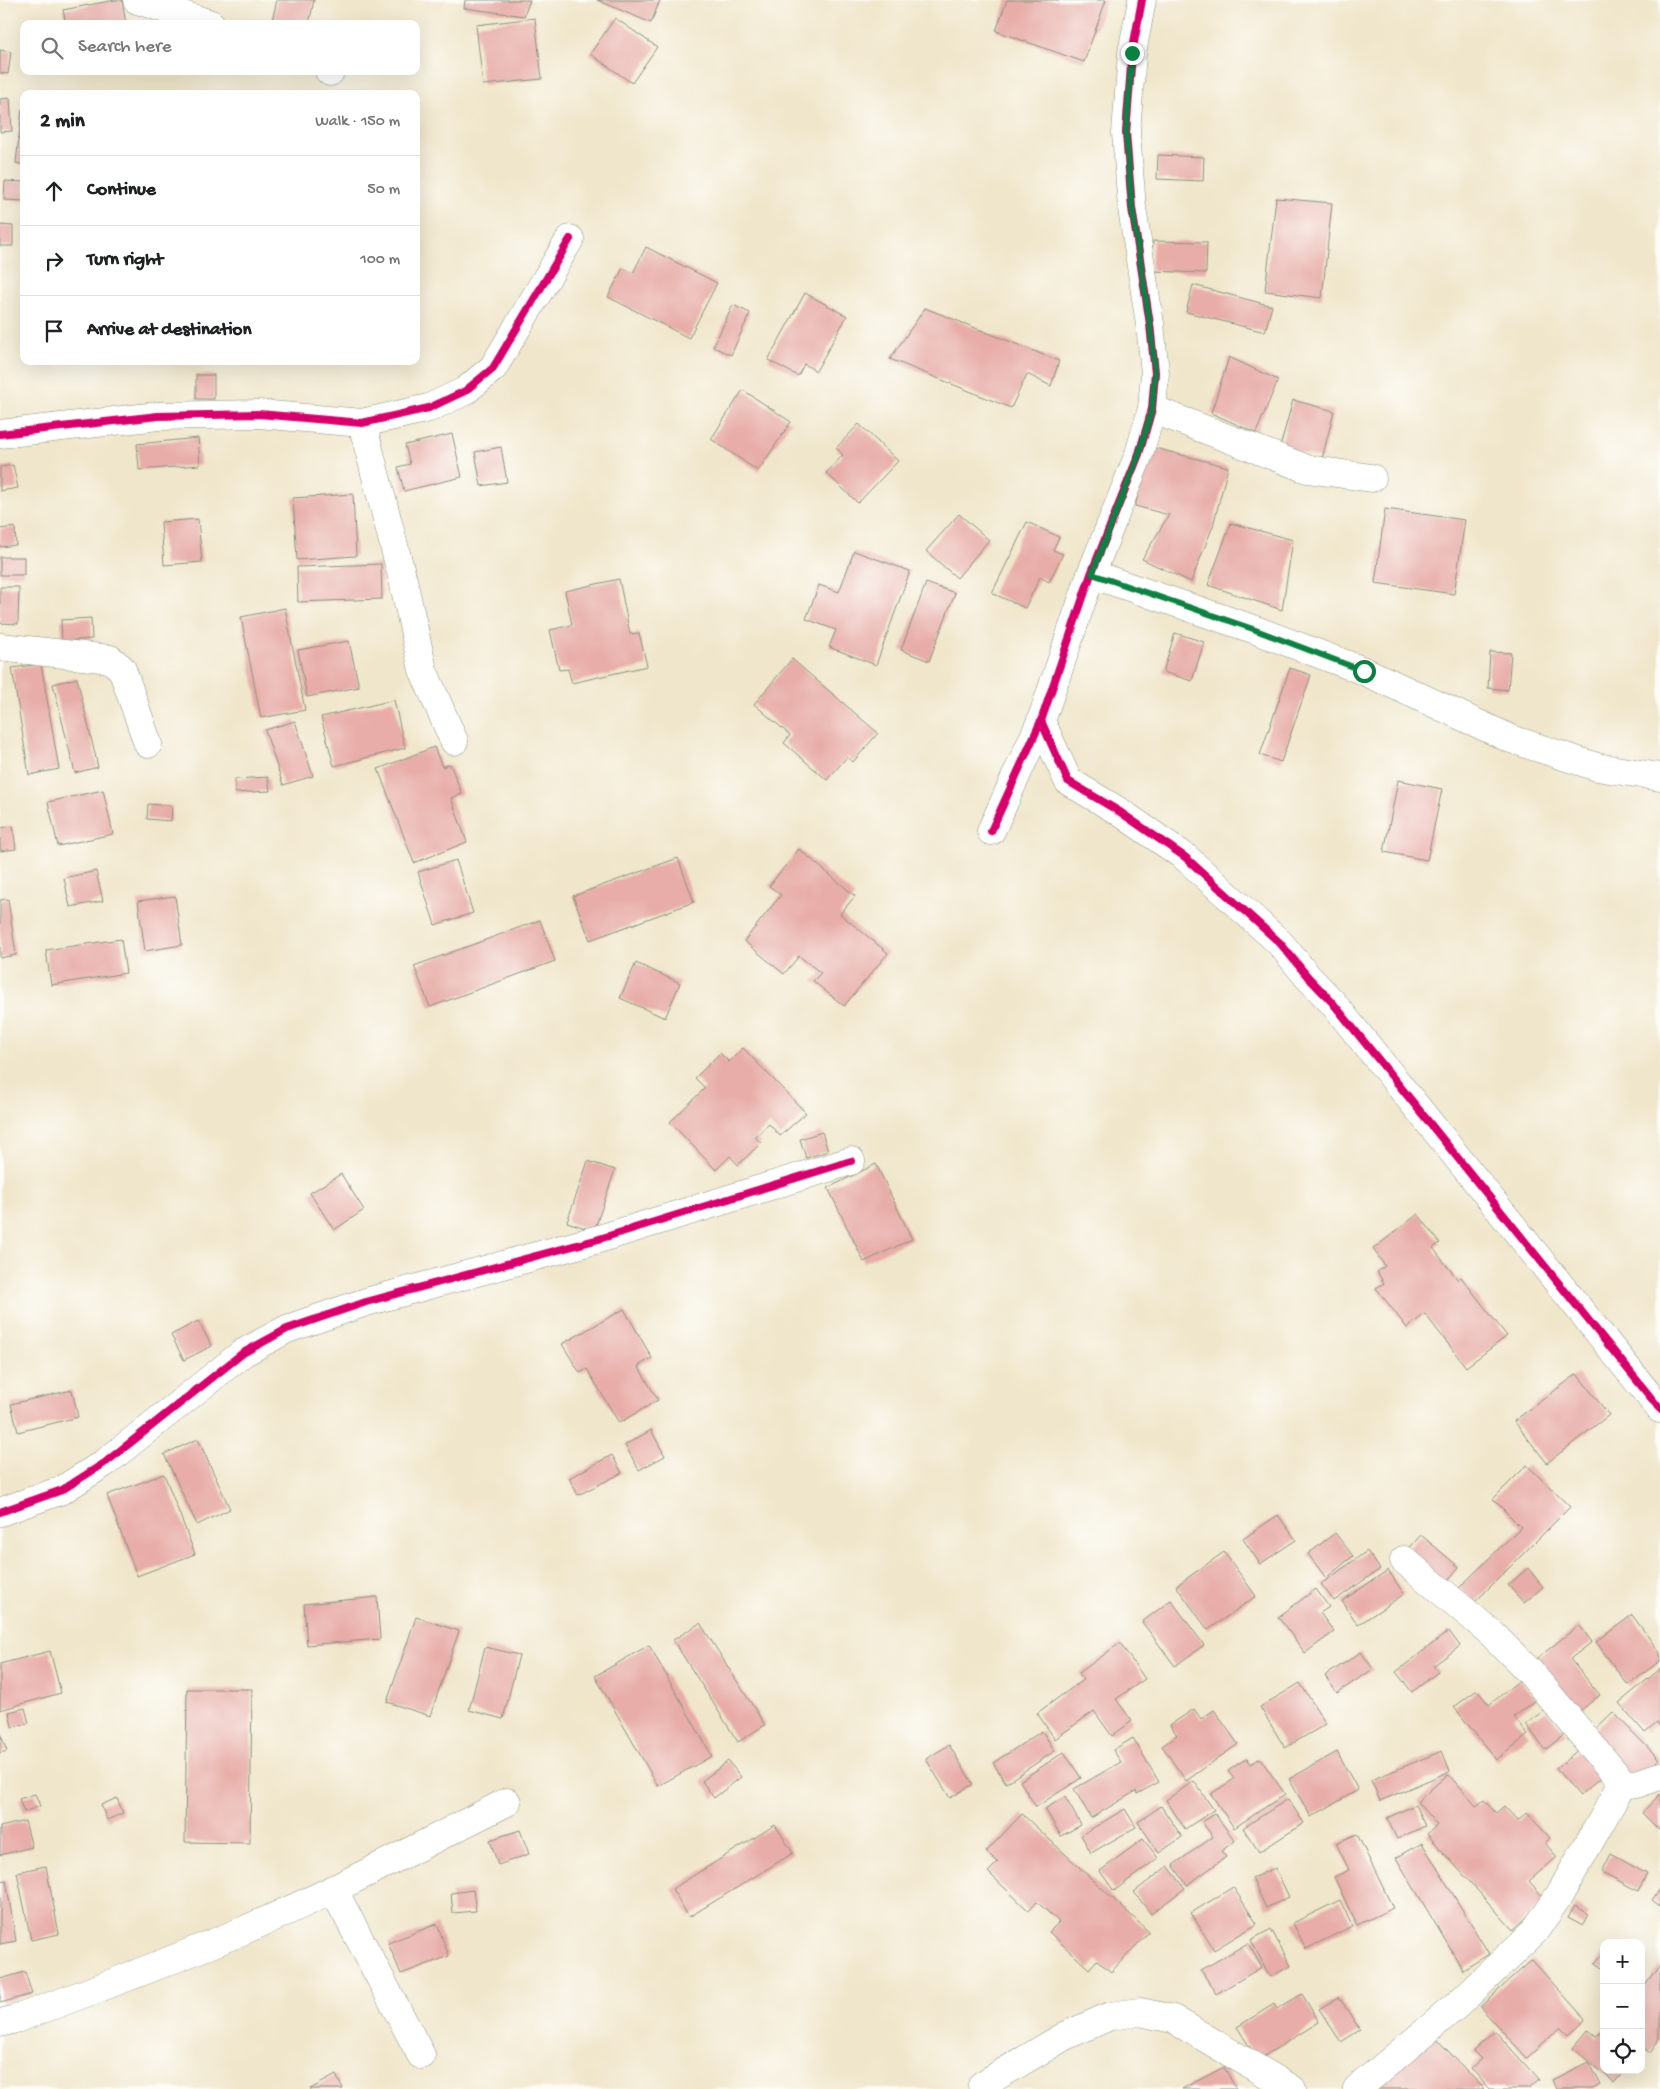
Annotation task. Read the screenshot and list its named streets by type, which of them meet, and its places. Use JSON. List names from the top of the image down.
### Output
{
  "page": {
    "search": "Search here",
    "heading": ["2 min", "Walk · 150 m"],
    "list": [
      ["Continue", "50 m"],
      ["Turn right", "100 m"],
      "Arrive at destination"
    ],
    "map_buttons": ["+", "−"]
  }
}
